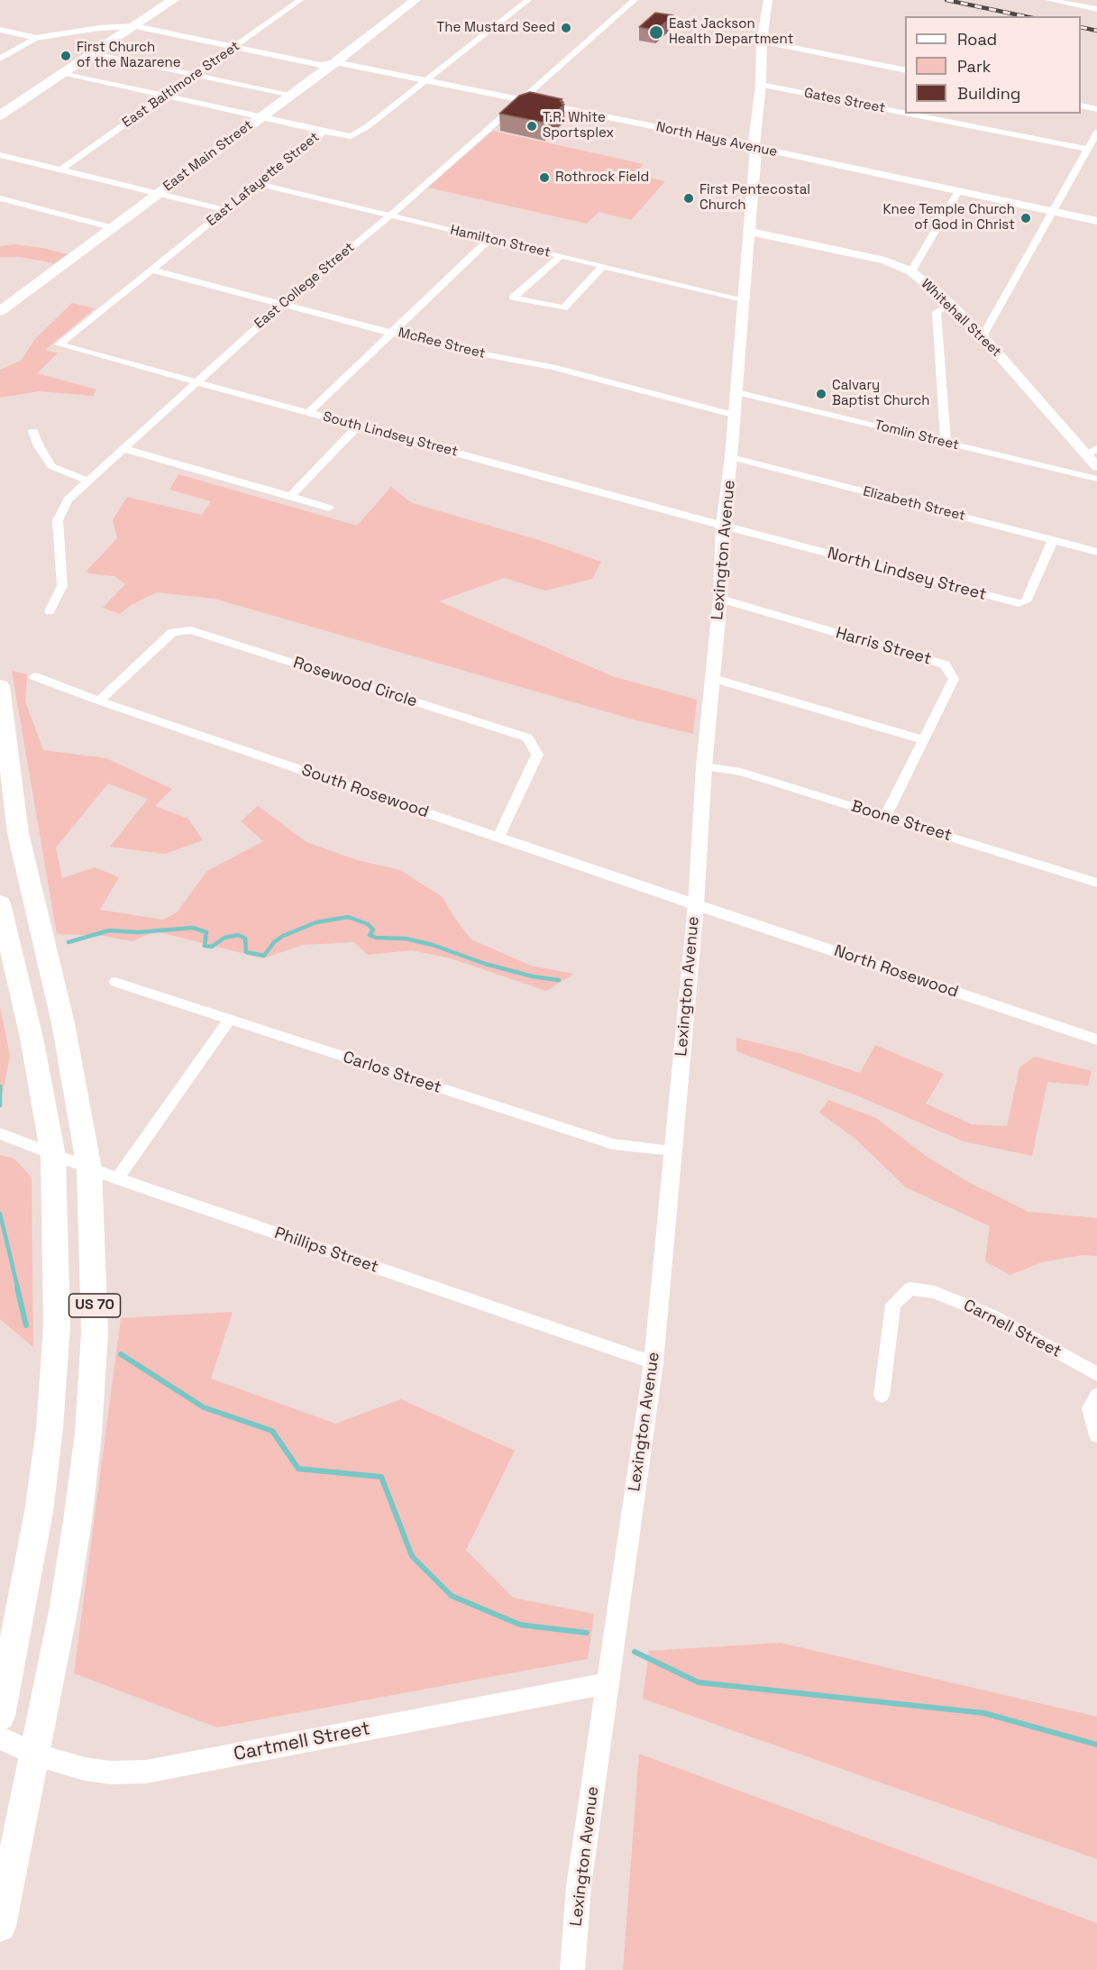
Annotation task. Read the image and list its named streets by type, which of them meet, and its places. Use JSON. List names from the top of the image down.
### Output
{
  "streets": {
    "highway": ["US 70"],
    "main road": ["East Main Street"],
    "street": [
      "East Baltimore Street",
      "Gates Street",
      "North Hays Avenue",
      "East Lafayette Street",
      "Hamilton Street",
      "East College Street",
      "Whitehall Street",
      "McRee Street",
      "South Lindsey Street",
      "Tomlin Street",
      "Elizabeth Street",
      "Lexington Avenue",
      "North Lindsey Street",
      "Harris Street",
      "Rosewood Circle",
      "South Rosewood",
      "Boone Street",
      "North Rosewood",
      "Carlos Street",
      "Phillips Street",
      "Carnell Street",
      "Cartmell Street"
    ]
  },
  "crossings": [
    ["East Baltimore Street", "North Hays Avenue"],
    ["Gates Street", "Lexington Avenue"],
    ["North Hays Avenue", "East Main Street"],
    ["North Hays Avenue", "East Lafayette Street"],
    ["North Hays Avenue", "East College Street"],
    ["North Hays Avenue", "Lexington Avenue"],
    ["East Lafayette Street", "Hamilton Street"],
    ["East Lafayette Street", "McRee Street"],
    ["East Lafayette Street", "South Lindsey Street"],
    ["Hamilton Street", "East College Street"],
    ["Hamilton Street", "Lexington Avenue"],
    ["East College Street", "McRee Street"],
    ["East College Street", "South Lindsey Street"],
    ["Whitehall Street", "Lexington Avenue"],
    ["McRee Street", "Lexington Avenue"],
    ["South Lindsey Street", "Lexington Avenue"],
    ["South Lindsey Street", "North Lindsey Street"],
    ["Tomlin Street", "Lexington Avenue"],
    ["Elizabeth Street", "Lexington Avenue"],
    ["Elizabeth Street", "North Lindsey Street"],
    ["Lexington Avenue", "North Lindsey Street"],
    ["Lexington Avenue", "Harris Street"],
    ["Lexington Avenue", "South Rosewood"],
    ["Lexington Avenue", "Boone Street"],
    ["Lexington Avenue", "North Rosewood"],
    ["Lexington Avenue", "Carlos Street"],
    ["Lexington Avenue", "Phillips Street"],
    ["Lexington Avenue", "Cartmell Street"],
    ["Harris Street", "Boone Street"],
    ["Rosewood Circle", "South Rosewood"],
    ["South Rosewood", "North Rosewood"],
    ["Phillips Street", "US 70"],
    ["US 70", "Cartmell Street"]
  ],
  "places": [
    "The Mustard Seed",
    "East Jackson Health Department",
    "First Church of the Nazarene",
    "T.R. White Sportsplex",
    "Rothrock Field",
    "First Pentecostal Church",
    "Knee Temple Church of God in Christ",
    "Calvary Baptist Church"
  ],
  "legend": ["Road", "Park", "Building"]
}
